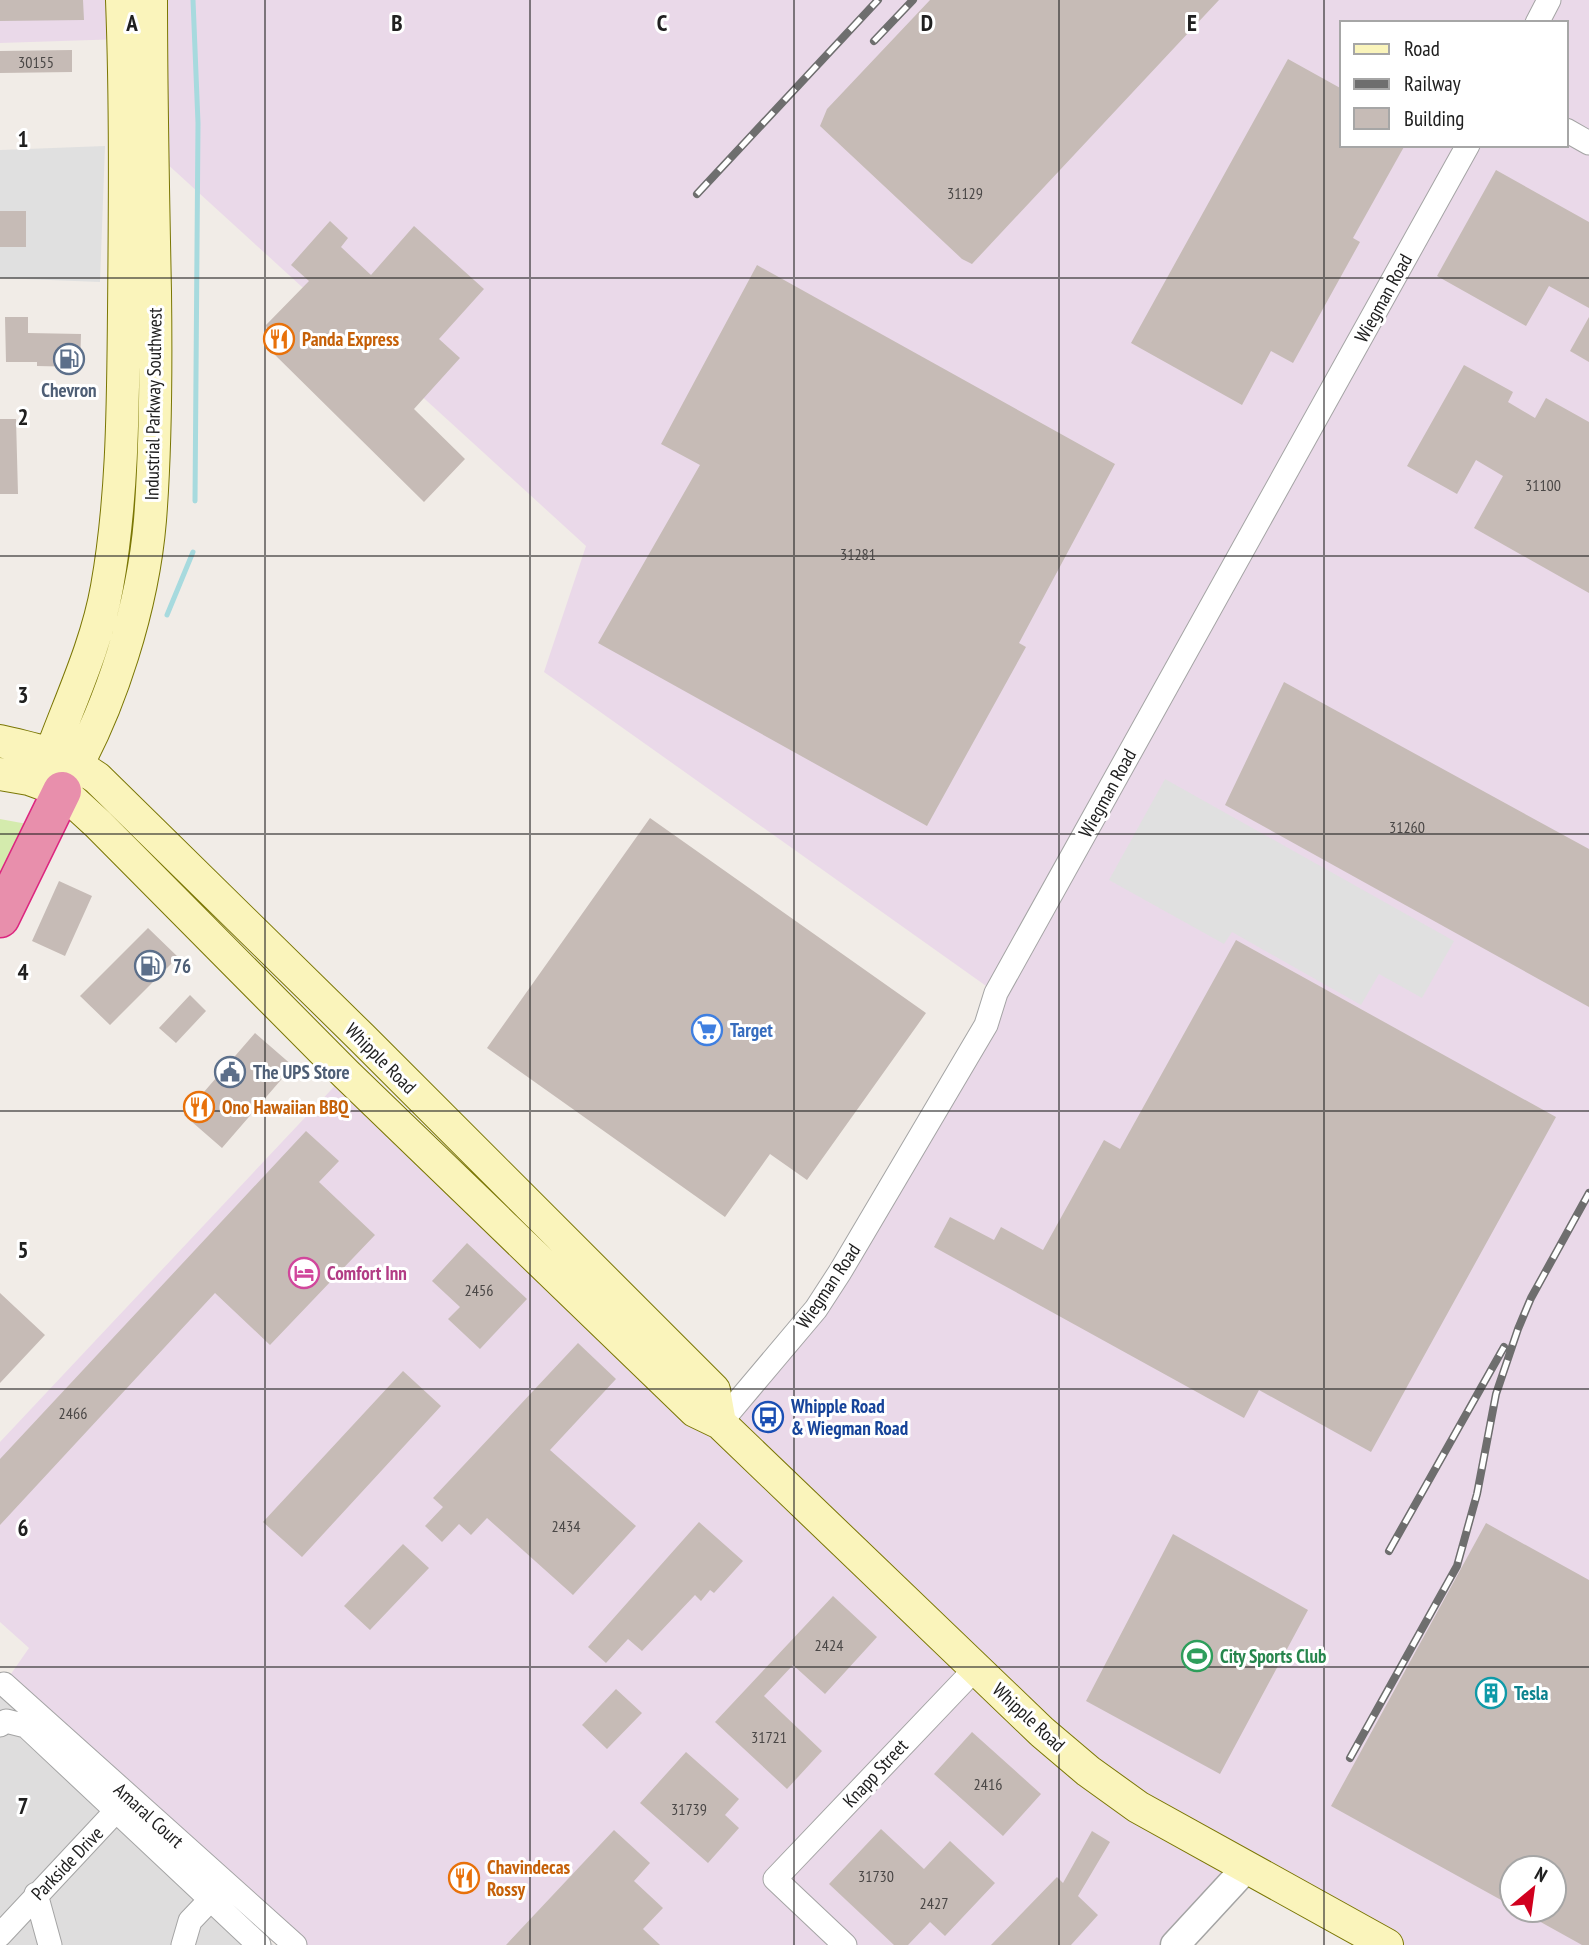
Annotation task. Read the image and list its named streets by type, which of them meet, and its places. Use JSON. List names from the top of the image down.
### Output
{
  "streets": {
    "main road": ["Industrial Parkway Southwest", "Whipple Road"],
    "street": [
      "Wiegman Road",
      "Knapp Street",
      "Amaral Court",
      "Parkside Drive"
    ]
  },
  "crossings": [
    ["Wiegman Road", "Whipple Road"],
    ["Industrial Parkway Southwest", "Whipple Road"],
    ["Whipple Road", "Knapp Street"]
  ],
  "places": {
    "restaurant": ["Panda Express", "Ono Hawaiian BBQ", "Chavindecas Rossy"],
    "fuel station": ["Chevron", "76"],
    "supermarket": ["Target"],
    "public building": ["The UPS Store"],
    "hotel": ["Comfort Inn"],
    "bus stop": ["Whipple Road & Wiegman Road"],
    "sports": ["City Sports Club"],
    "building": ["Tesla"]
  },
  "house_numbers": [
    "30155",
    "31129",
    "31100",
    "31281",
    "31260",
    "2456",
    "2466",
    "2434",
    "2424",
    "31721",
    "2416",
    "31739",
    "31730",
    "2427"
  ],
  "legend": ["Road", "Railway", "Building"],
  "north": "top right",
  "grid": {
    "columns": [
      "A",
      "B",
      "C",
      "D",
      "E"
    ],
    "rows": [
      "1",
      "2",
      "3",
      "4",
      "5",
      "6",
      "7"
    ]
  }
}
